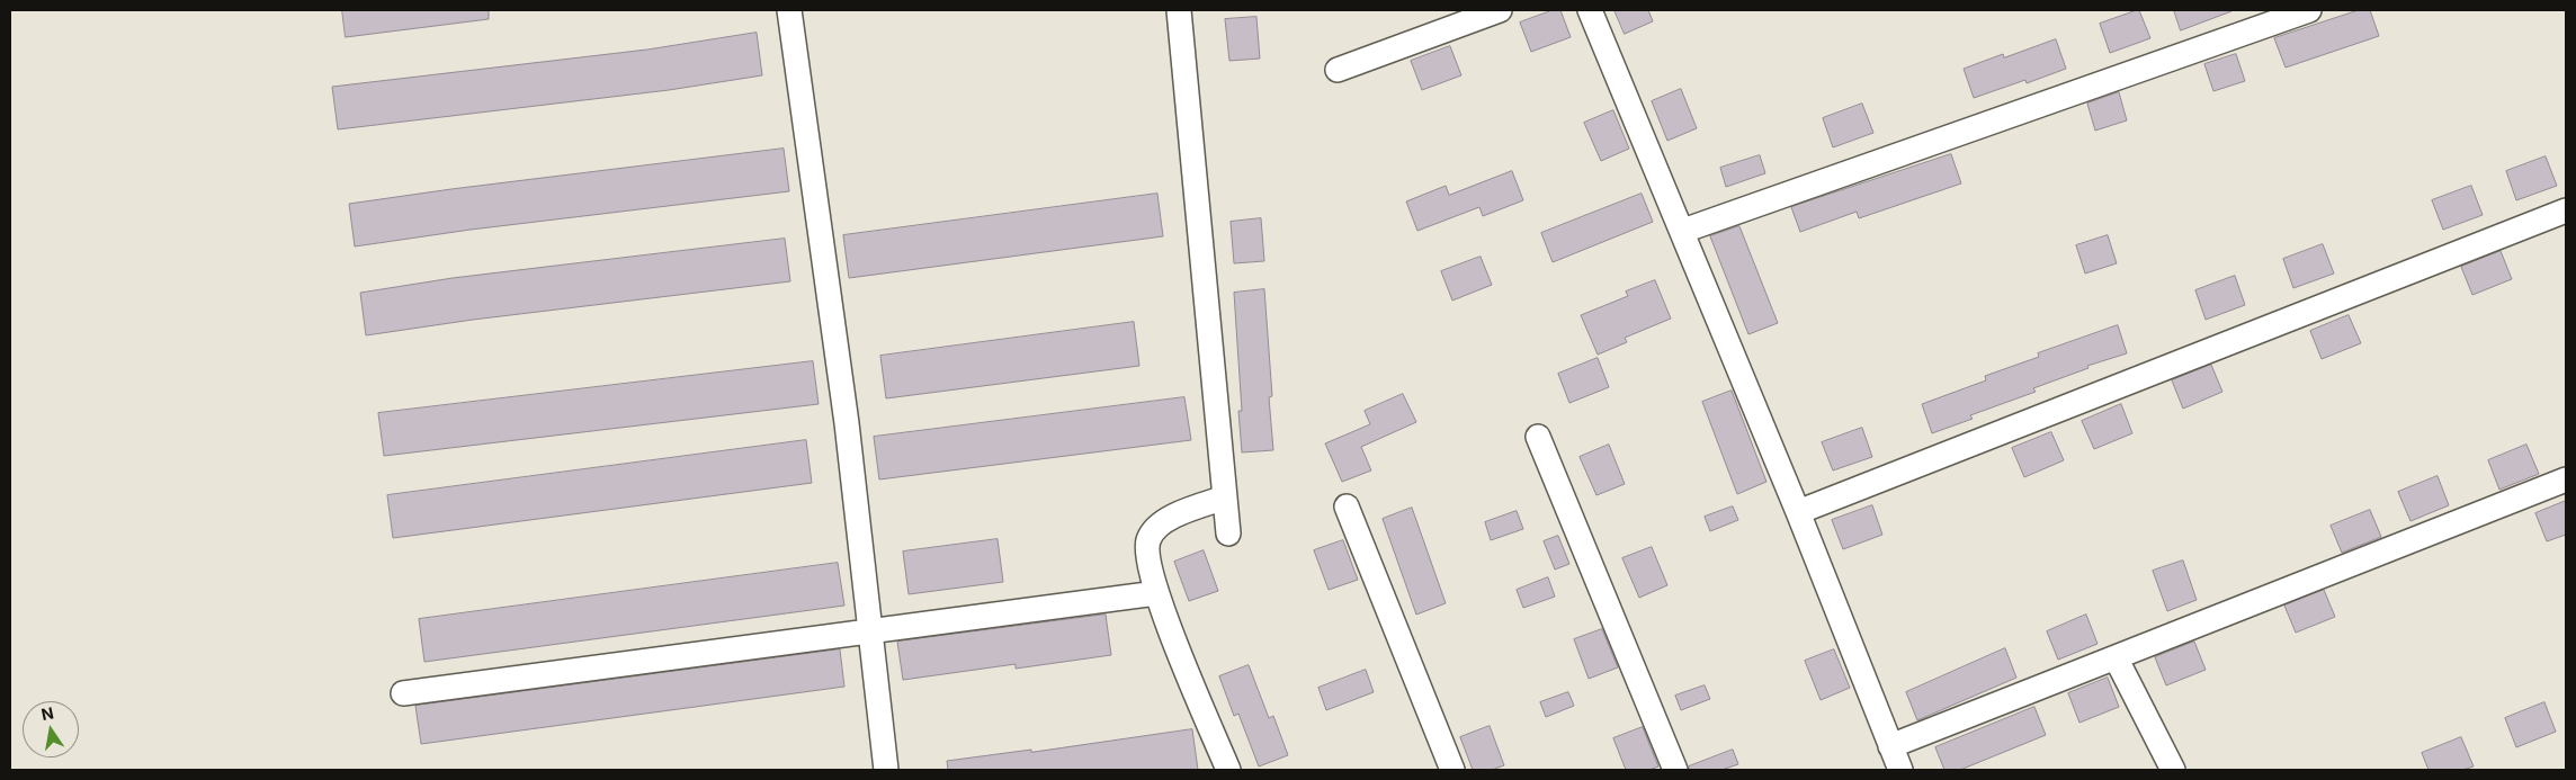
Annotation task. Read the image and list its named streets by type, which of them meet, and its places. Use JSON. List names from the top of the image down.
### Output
{
  "north": "top"
}
